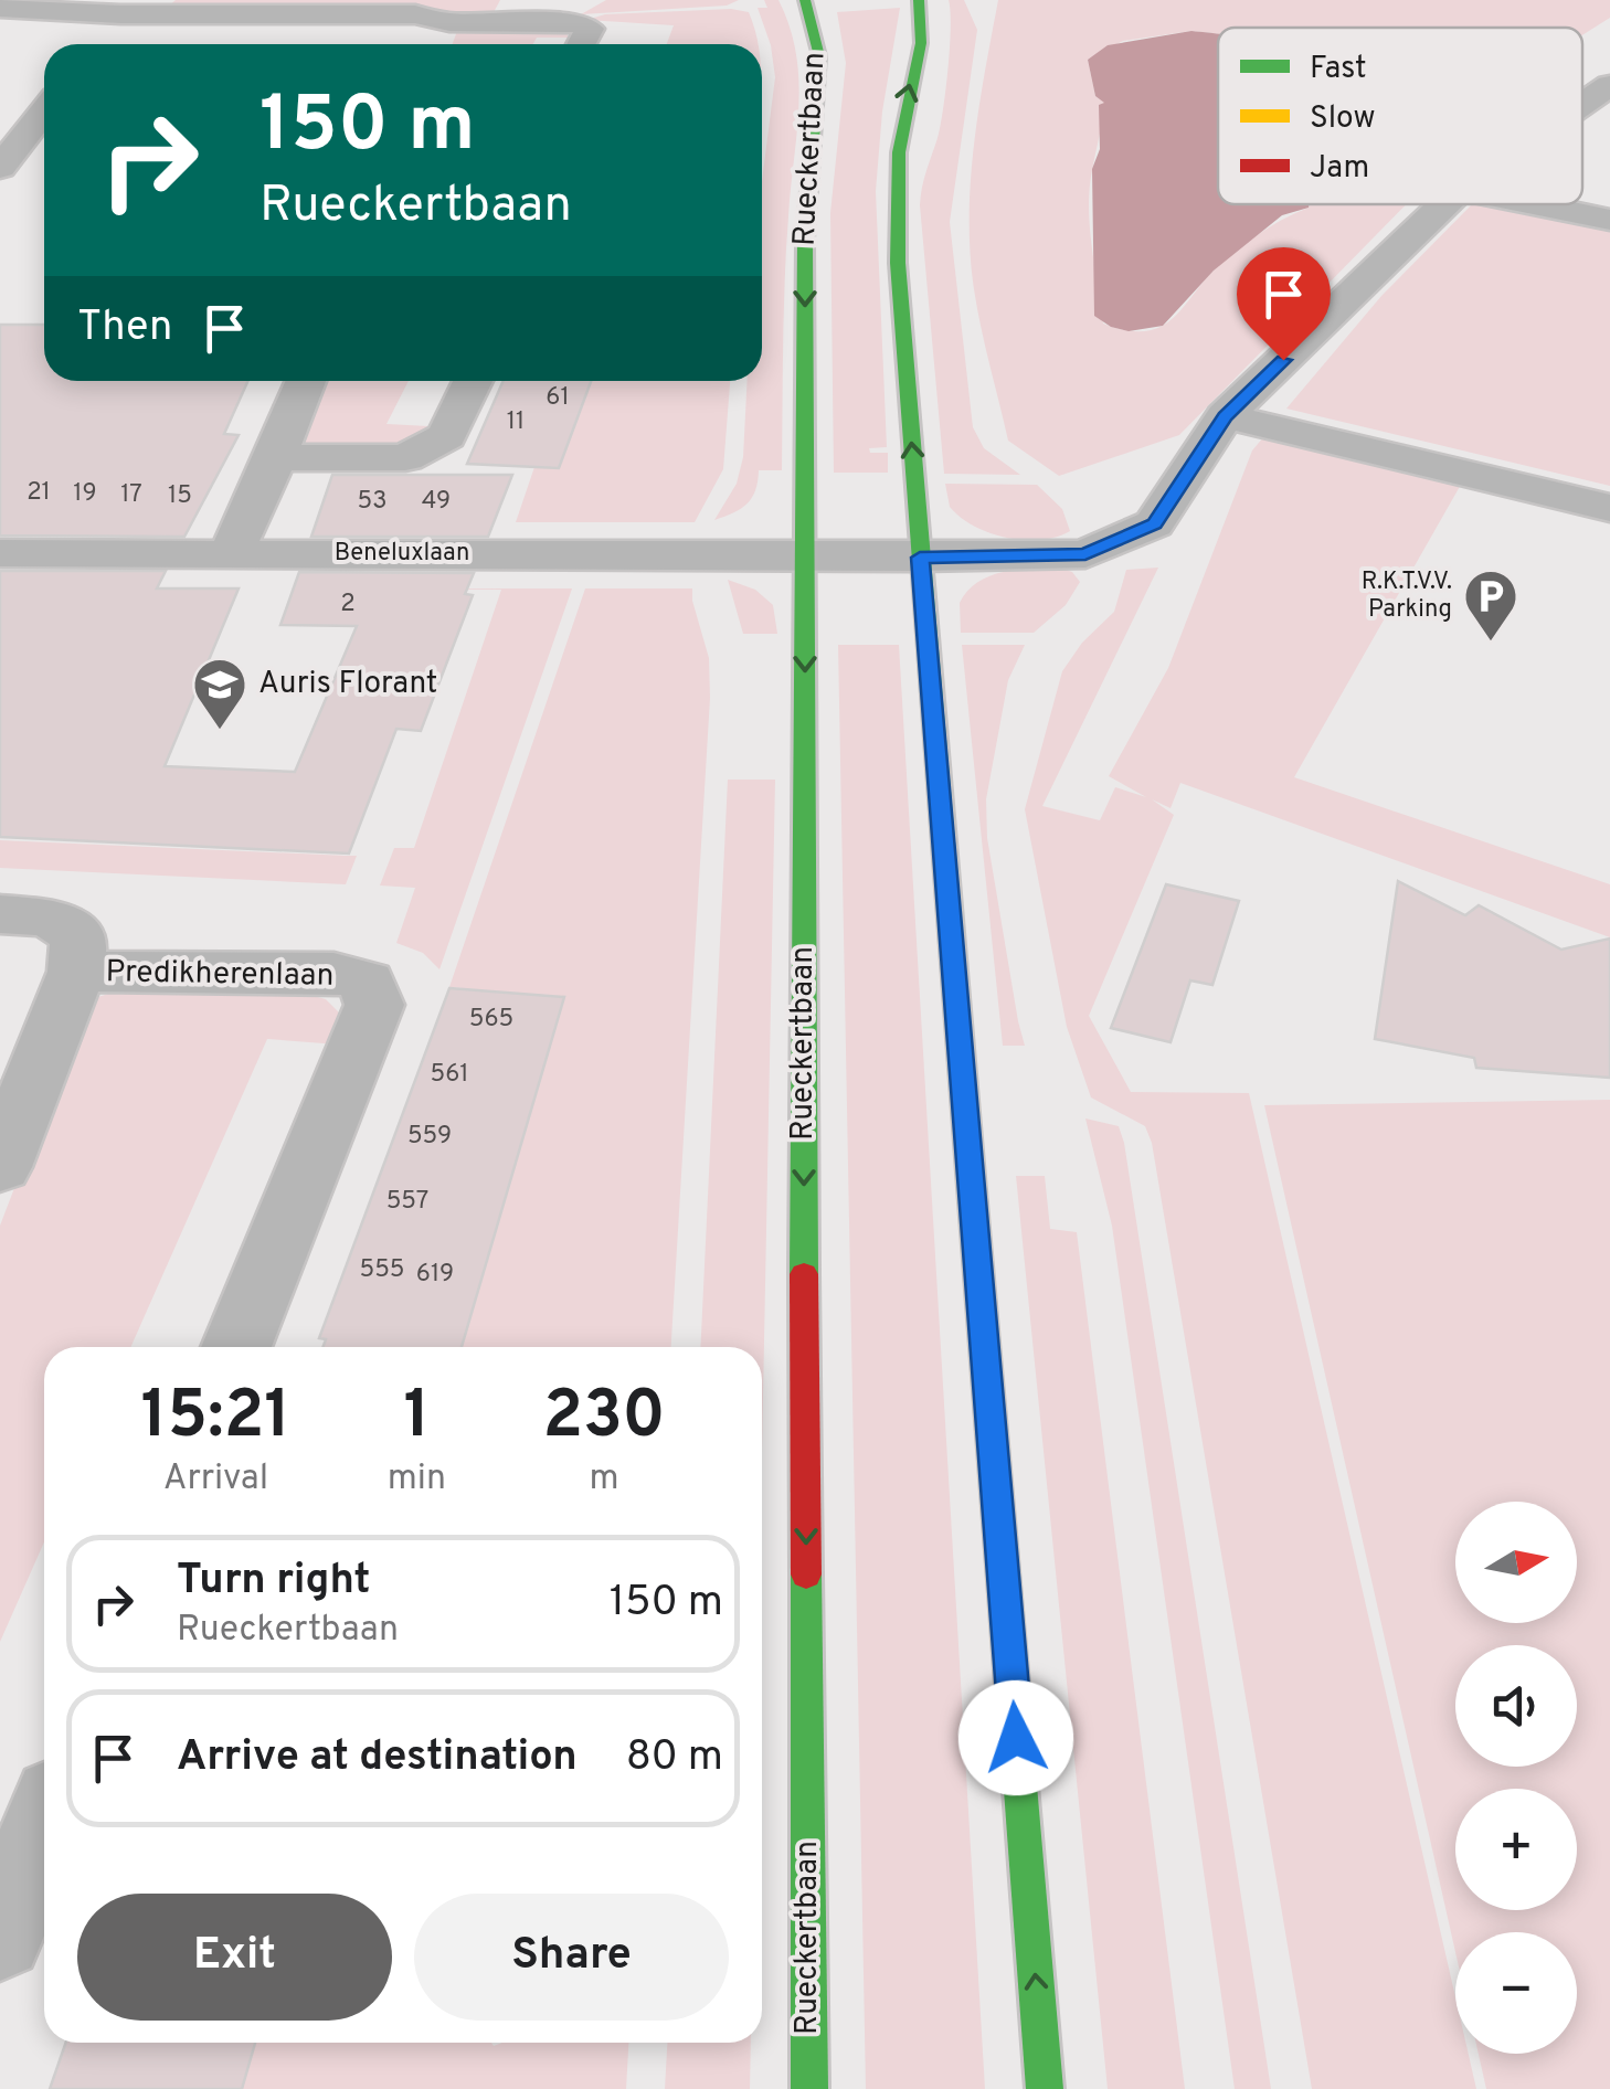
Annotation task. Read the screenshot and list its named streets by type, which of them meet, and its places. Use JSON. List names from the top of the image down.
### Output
{
  "streets": {
    "main road": ["Rueckertbaan"],
    "street": ["Beneluxlaan", "Predikherenlaan"]
  },
  "crossings": [
    ["Rueckertbaan", "Beneluxlaan"]
  ],
  "places": {
    "parking": ["R.K.T.V.V. Parking"],
    "school or university": ["Auris Florant"]
  },
  "house_numbers": [
    "61",
    "11",
    "21",
    "19",
    "17",
    "15",
    "53",
    "49",
    "2",
    "565",
    "561",
    "559",
    "557",
    "555",
    "619"
  ],
  "legend": ["Fast", "Slow", "Jam"],
  "north": "right",
  "page": {
    "turn": ["150 m", "Rueckertbaan"],
    "then": "Then",
    "eta": [
      "15:21",
      "Arrival",
      "1",
      "min",
      "230",
      "m"
    ],
    "map_buttons": ["+", "−"],
    "list": [
      {
        "name": "Turn right",
        "note": "Rueckertbaan",
        "value": "150 m"
      },
      {
        "name": "Arrive at destination",
        "value": "80 m"
      }
    ],
    "buttons": ["Exit", "Share"]
  }
}
